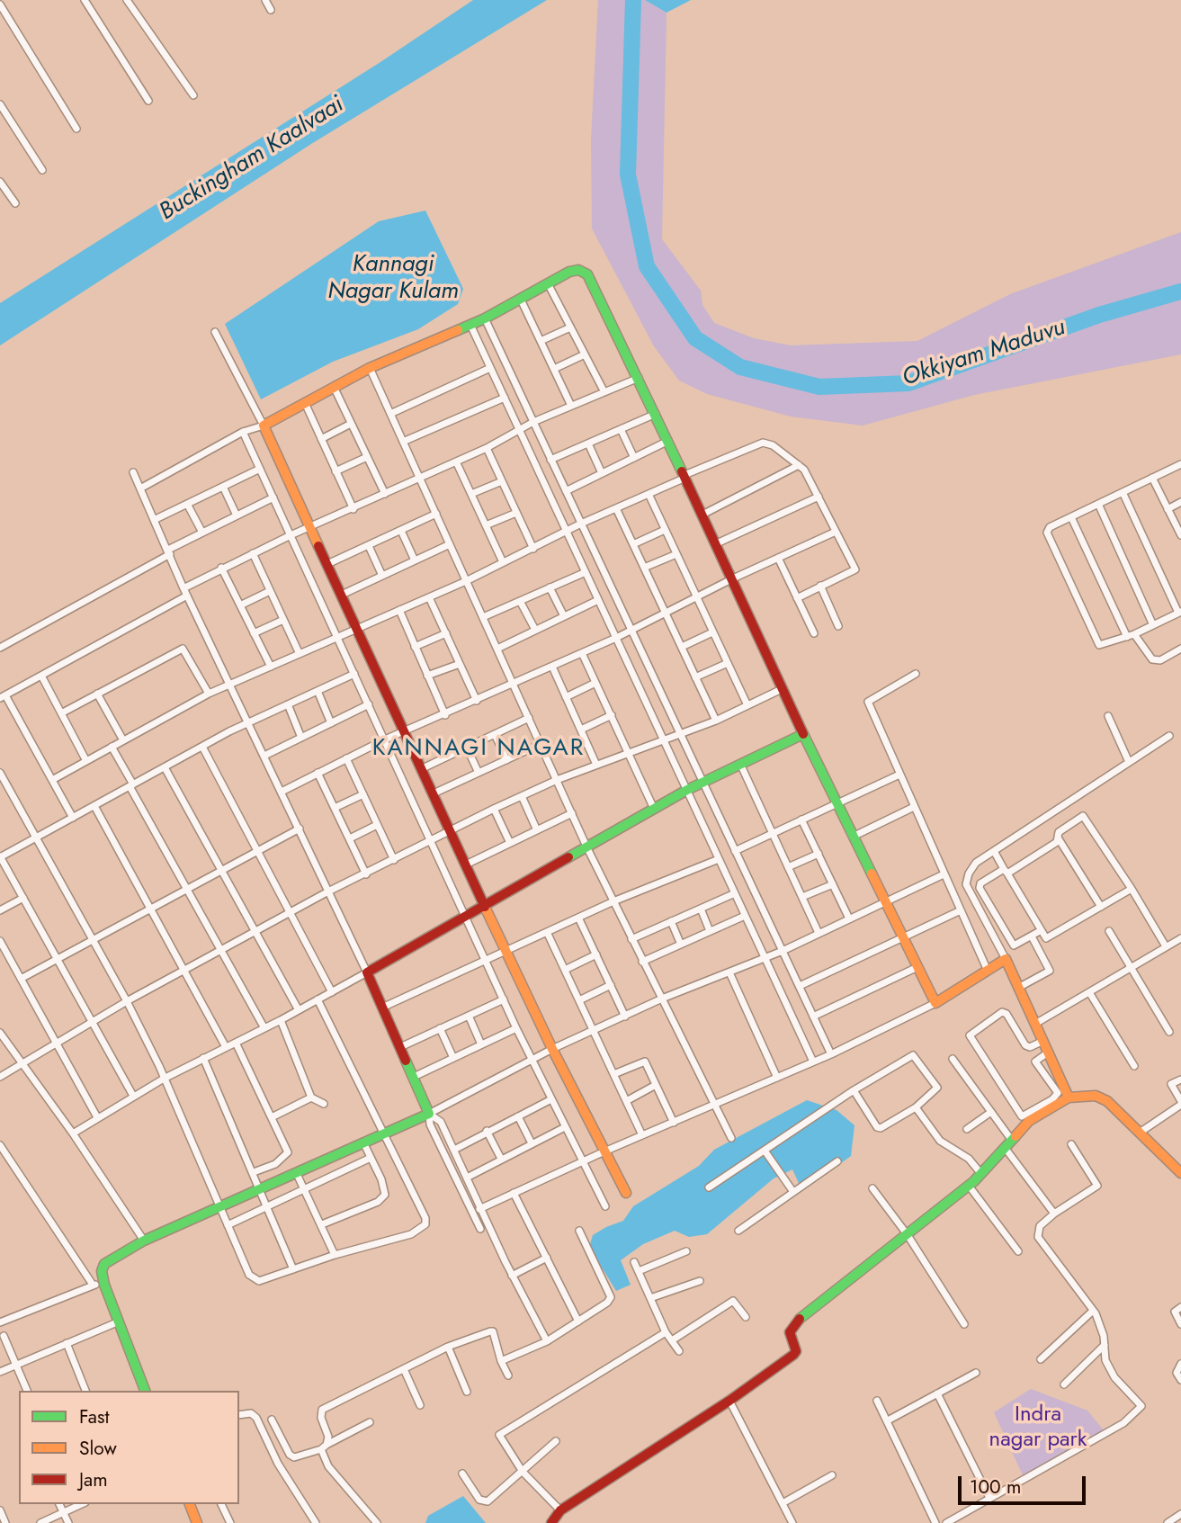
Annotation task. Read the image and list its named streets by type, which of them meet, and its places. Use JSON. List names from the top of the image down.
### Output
{
  "districts": ["KANNAGI NAGAR"],
  "water": ["Buckingham Kaalvaai", "Kannagi Nagar Kulam", "Okkiyam Maduvu"],
  "parks": ["Indra nagar park"],
  "legend": ["Fast", "Slow", "Jam"],
  "scale_bar": "100 m"
}
